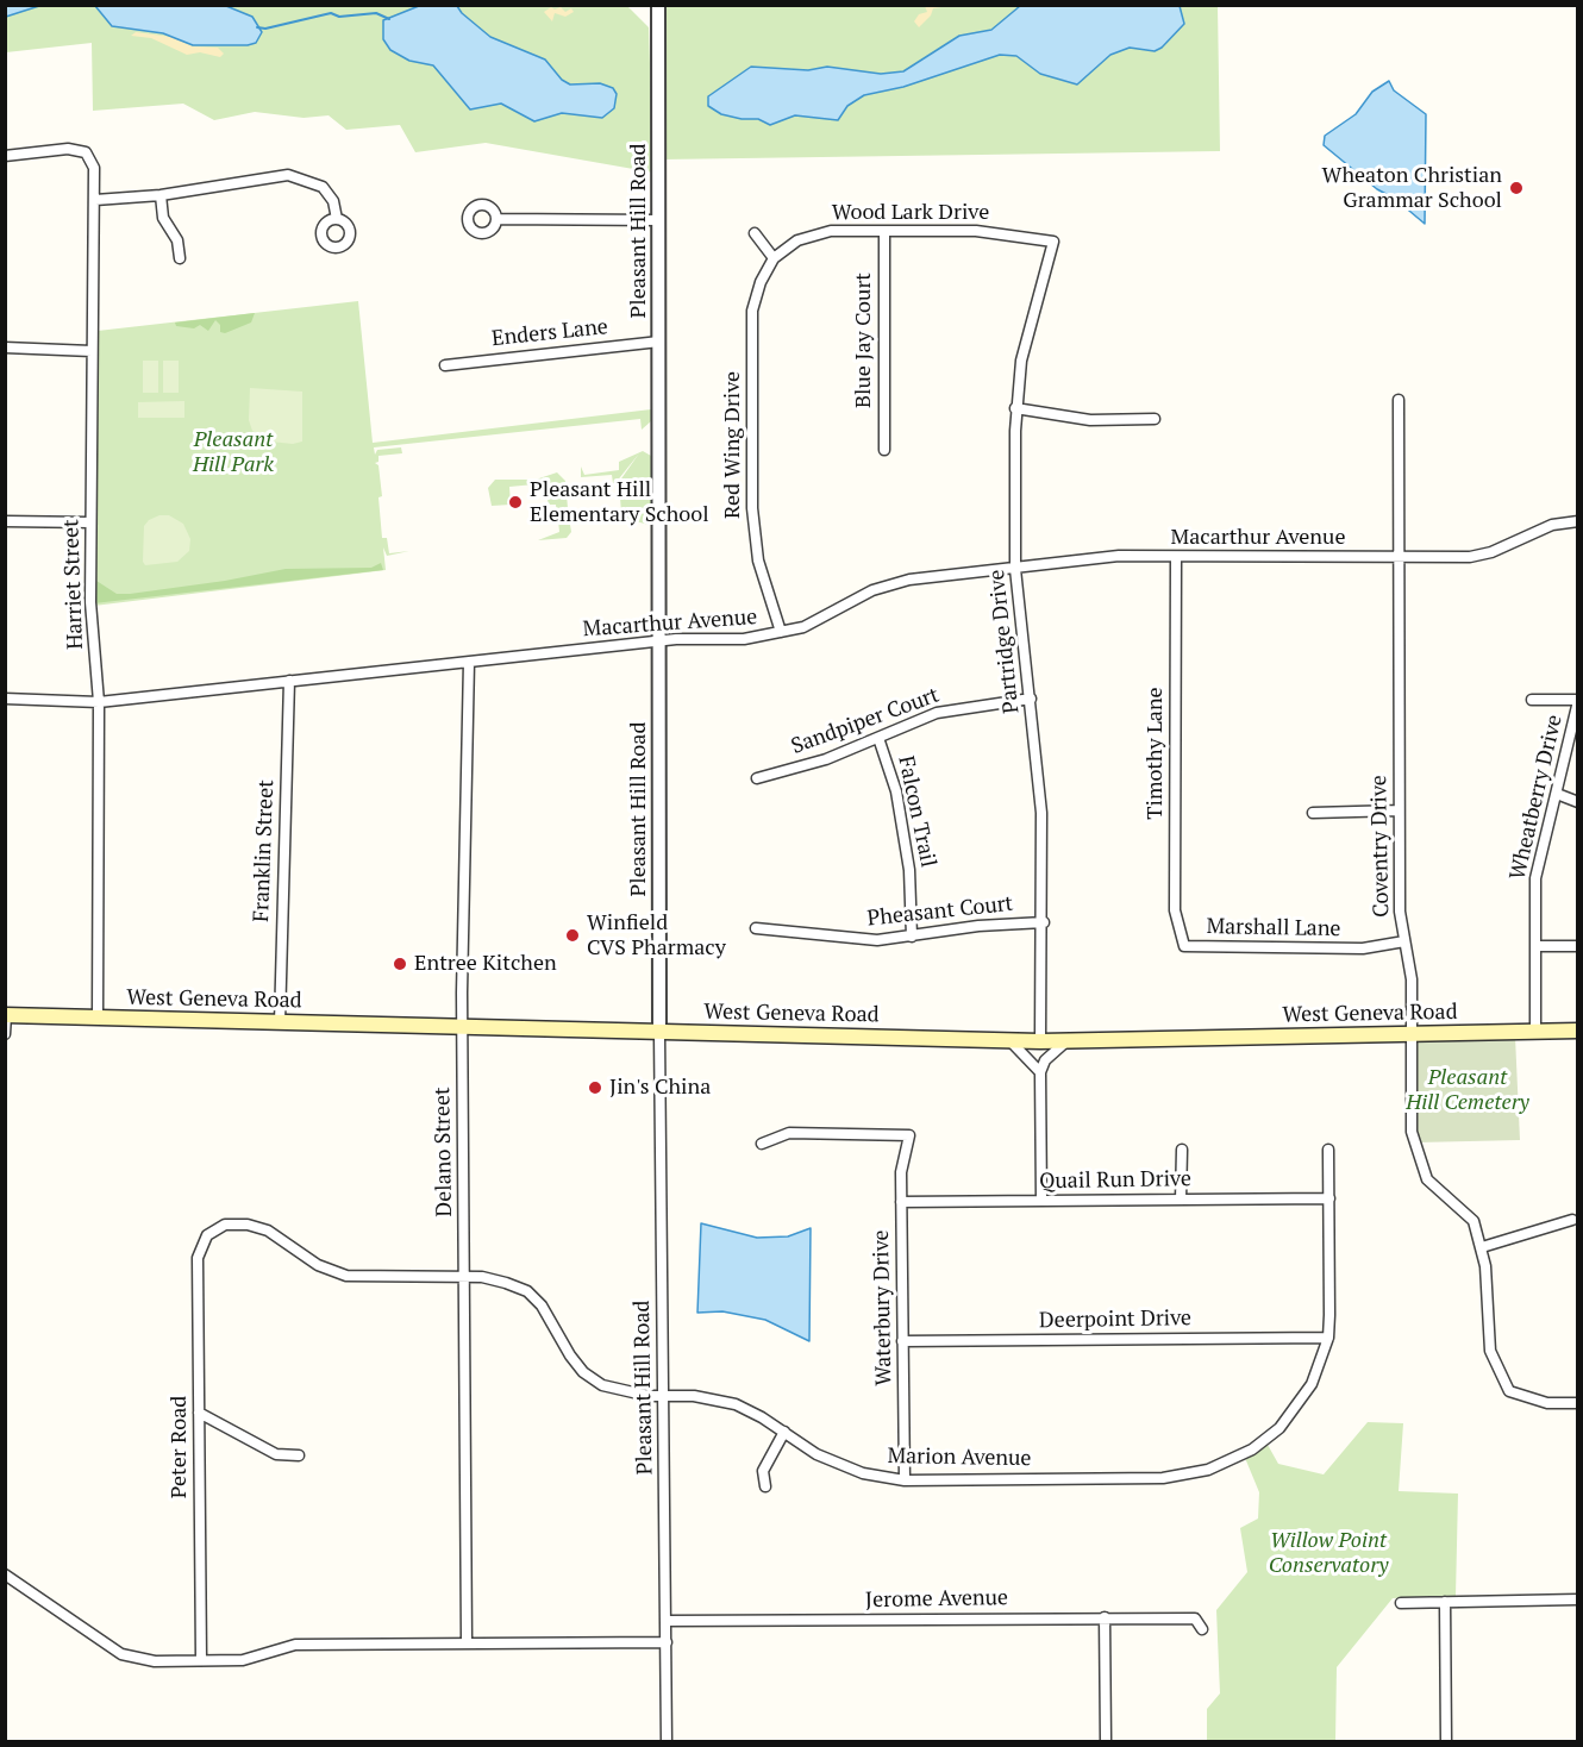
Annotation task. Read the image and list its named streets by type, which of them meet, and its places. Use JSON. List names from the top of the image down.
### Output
{
  "streets": {
    "main road": ["West Geneva Road"],
    "street": [
      "Wood Lark Drive",
      "Pleasant Hill Road",
      "Enders Lane",
      "Blue Jay Court",
      "Red Wing Drive",
      "Macarthur Avenue",
      "Harriet Street",
      "Partridge Drive",
      "Sandpiper Court",
      "Timothy Lane",
      "Wheatberry Drive",
      "Falcon Trail",
      "Coventry Drive",
      "Franklin Street",
      "Pheasant Court",
      "Marshall Lane",
      "Delano Street",
      "Quail Run Drive",
      "Waterbury Drive",
      "Deerpoint Drive",
      "Peter Road",
      "Marion Avenue",
      "Jerome Avenue"
    ]
  },
  "crossings": [
    ["Wood Lark Drive", "Blue Jay Court"],
    ["Wood Lark Drive", "Red Wing Drive"],
    ["Wood Lark Drive", "Partridge Drive"],
    ["Pleasant Hill Road", "Enders Lane"],
    ["Pleasant Hill Road", "Macarthur Avenue"],
    ["Pleasant Hill Road", "West Geneva Road"],
    ["Pleasant Hill Road", "Marion Avenue"],
    ["Pleasant Hill Road", "Jerome Avenue"],
    ["Red Wing Drive", "Macarthur Avenue"],
    ["Macarthur Avenue", "Harriet Street"],
    ["Macarthur Avenue", "Partridge Drive"],
    ["Macarthur Avenue", "Timothy Lane"],
    ["Macarthur Avenue", "Coventry Drive"],
    ["Macarthur Avenue", "Franklin Street"],
    ["Macarthur Avenue", "Delano Street"],
    ["Harriet Street", "West Geneva Road"],
    ["Partridge Drive", "Sandpiper Court"],
    ["Partridge Drive", "Pheasant Court"],
    ["Partridge Drive", "West Geneva Road"],
    ["Sandpiper Court", "Falcon Trail"],
    ["Timothy Lane", "Marshall Lane"],
    ["Wheatberry Drive", "West Geneva Road"],
    ["Falcon Trail", "Pheasant Court"],
    ["Coventry Drive", "Marshall Lane"],
    ["Coventry Drive", "West Geneva Road"],
    ["Franklin Street", "West Geneva Road"],
    ["West Geneva Road", "Delano Street"],
    ["Delano Street", "Marion Avenue"],
    ["Quail Run Drive", "Waterbury Drive"],
    ["Quail Run Drive", "Marion Avenue"],
    ["Waterbury Drive", "Deerpoint Drive"],
    ["Waterbury Drive", "Marion Avenue"],
    ["Deerpoint Drive", "Marion Avenue"],
    ["Peter Road", "Marion Avenue"]
  ],
  "parks": ["Pleasant Hill Park", "Pleasant Hill Cemetery", "Willow Point Conservatory"],
  "places": [
    "Wheaton Christian Grammar School",
    "Pleasant Hill Elementary School",
    "Winfield CVS Pharmacy",
    "Entree Kitchen",
    "Jin's China"
  ]
}
